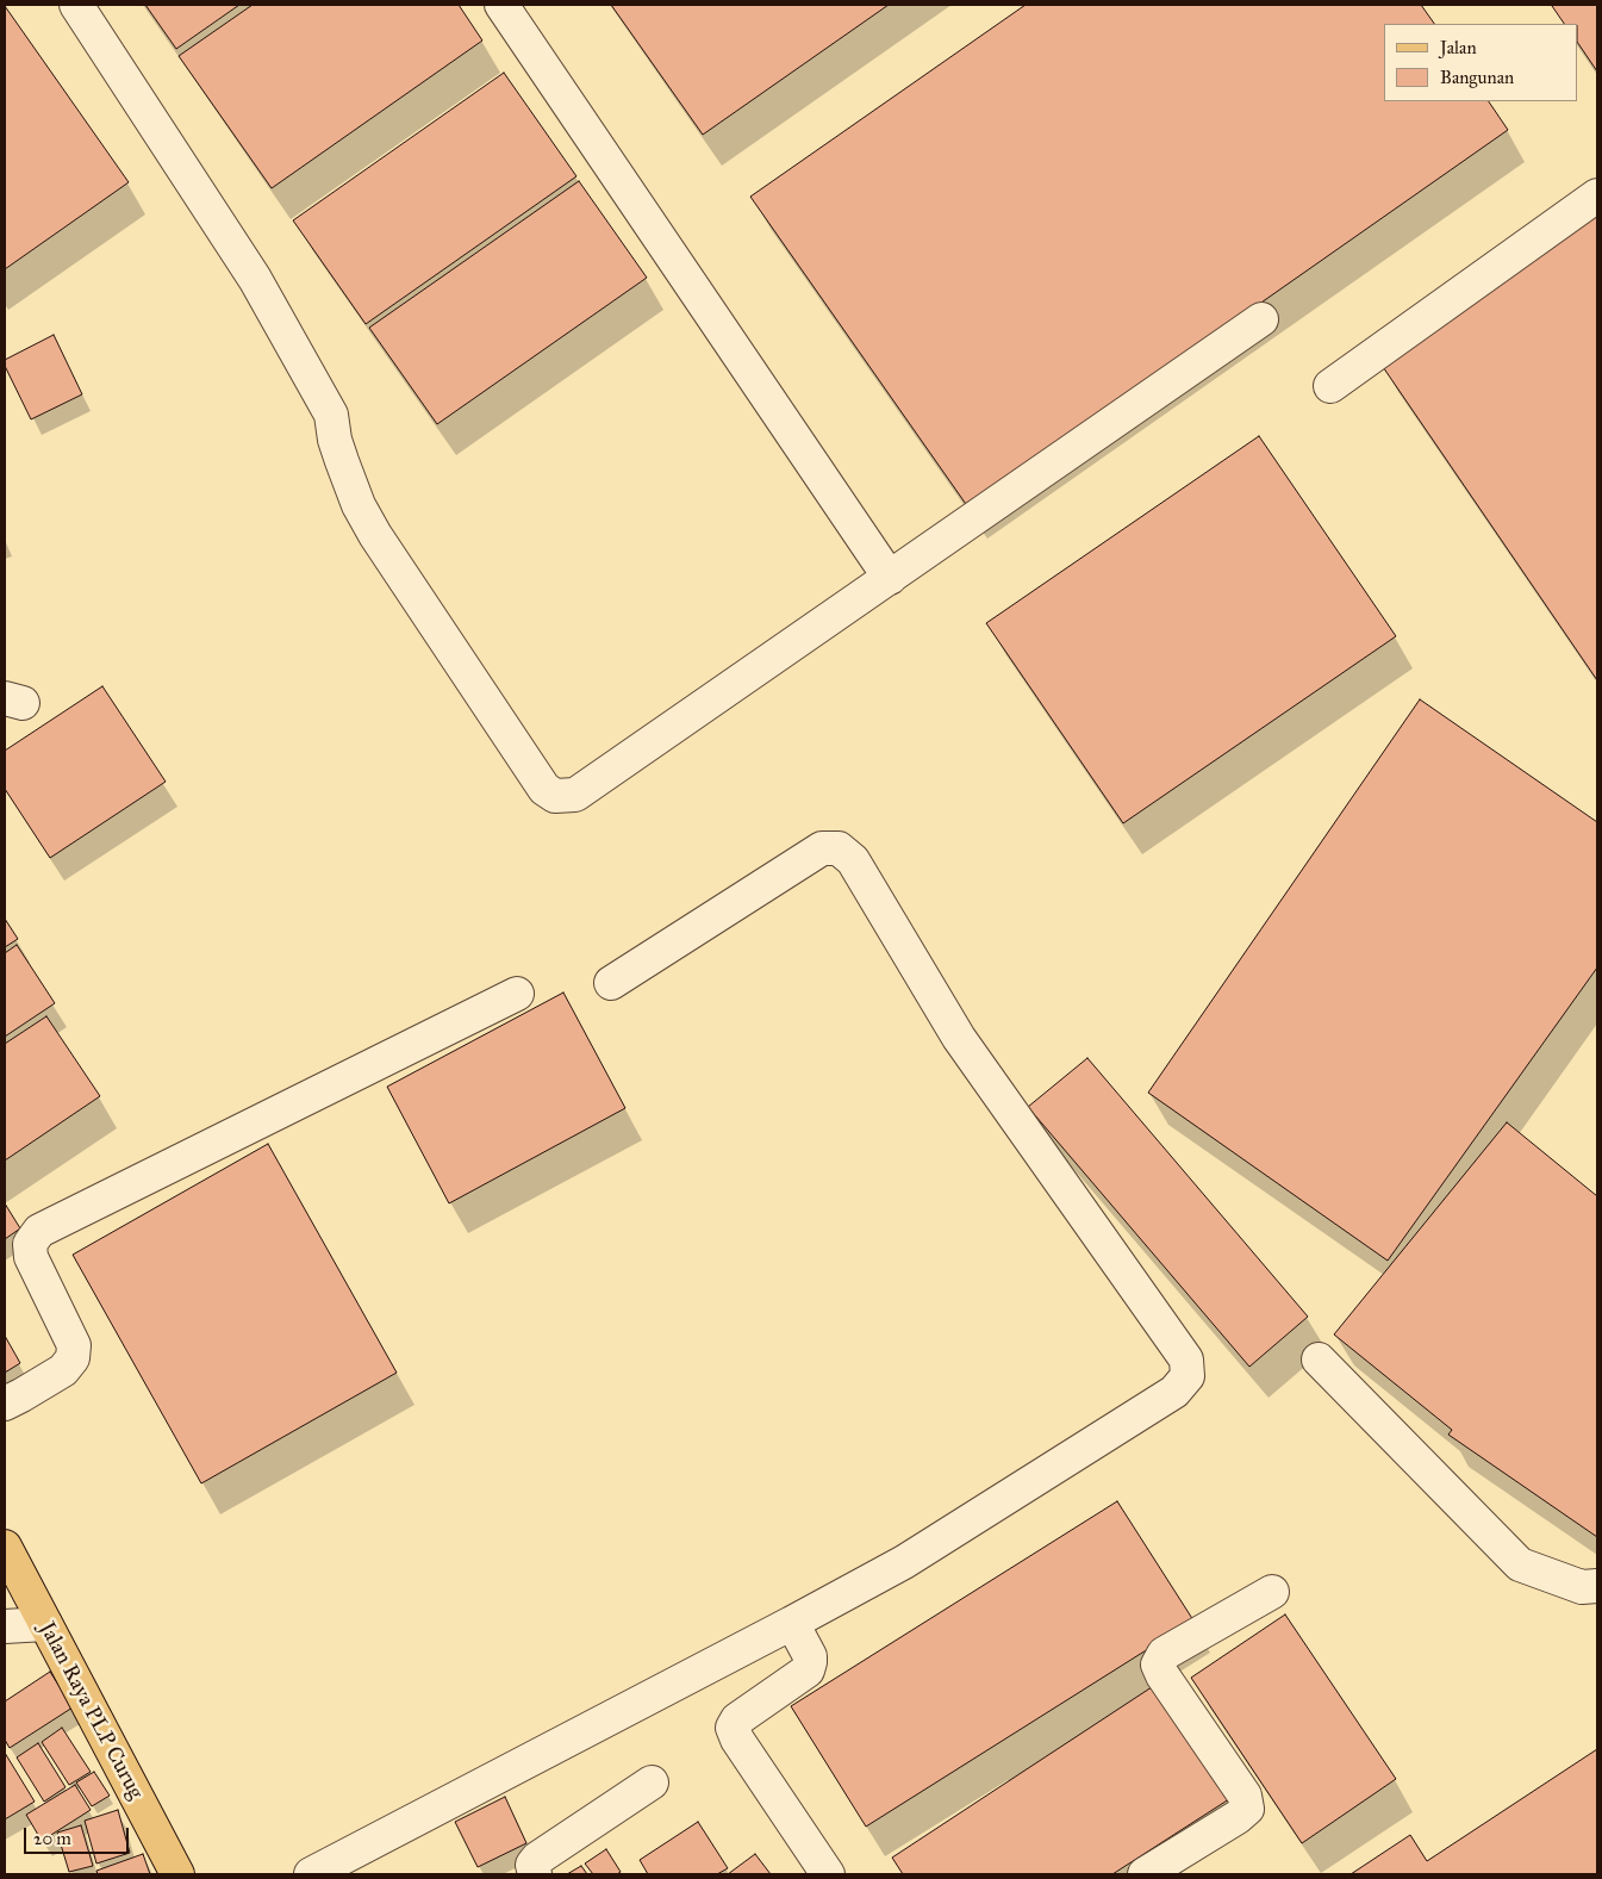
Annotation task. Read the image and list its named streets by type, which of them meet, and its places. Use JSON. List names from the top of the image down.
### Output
{
  "streets": {
    "main road": ["Jalan Raya PLP Curug"]
  },
  "legend": ["Jalan", "Bangunan"],
  "scale_bar": "20 m"
}
